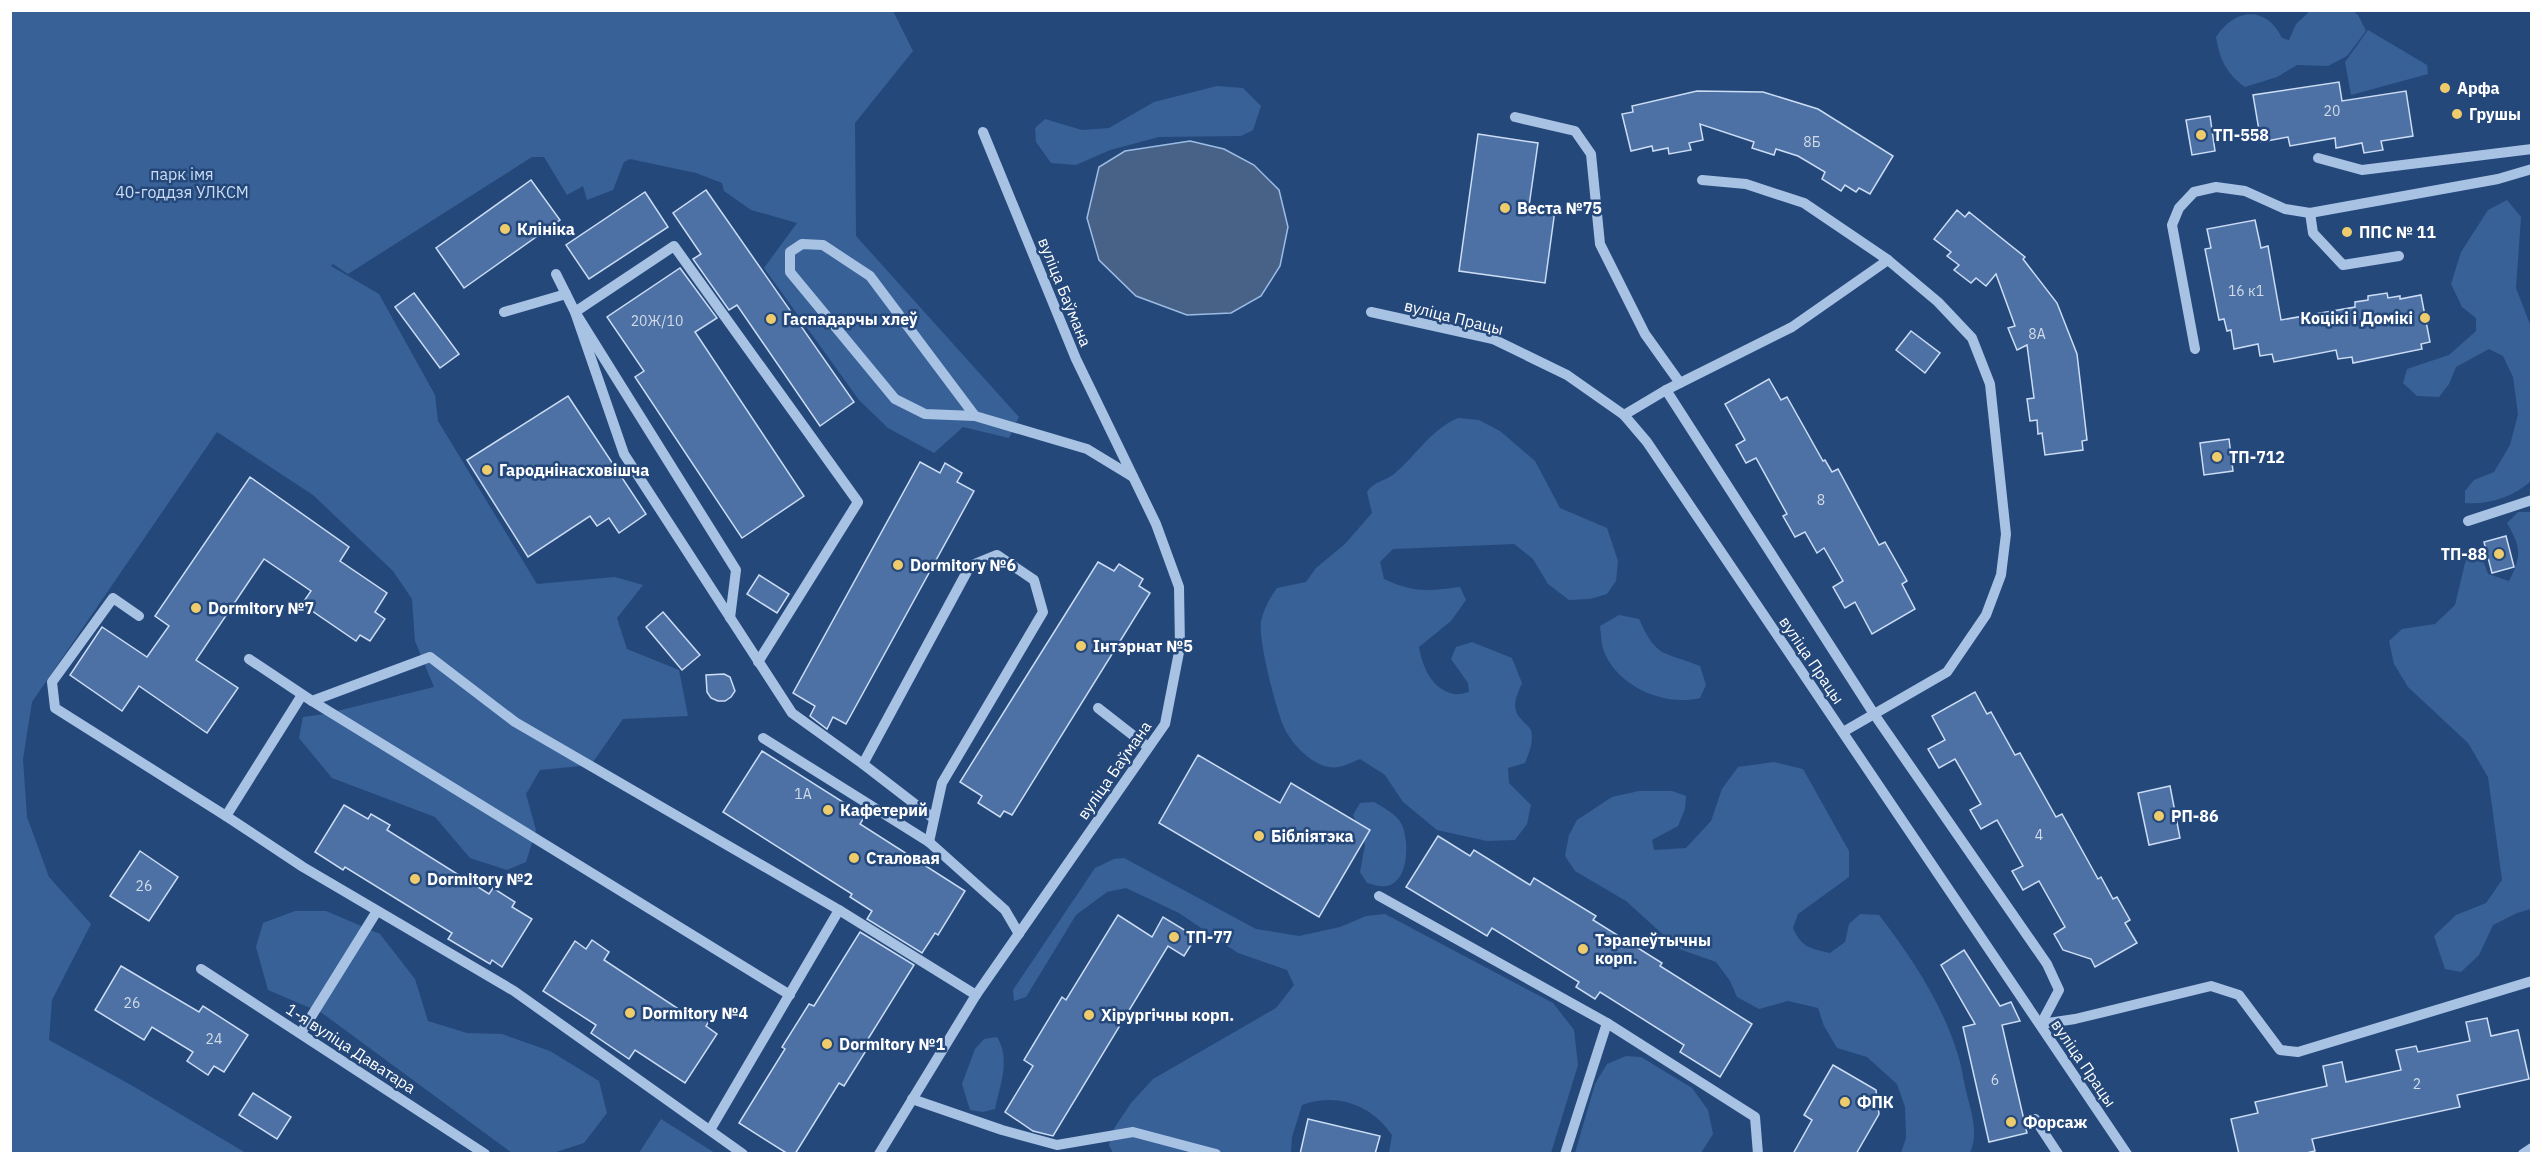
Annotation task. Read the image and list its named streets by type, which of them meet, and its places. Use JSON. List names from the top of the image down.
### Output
{
  "streets": {
    "street": ["вуліца Баўмана", "вуліца Працы", "1-я вуліца Даватара"]
  },
  "parks": ["парк імя 40-годдзя УЛКСМ"],
  "places": [
    "Арфа",
    "Грушы",
    "ТП-558",
    "Веста №75",
    "Клініка",
    "ППС № 11",
    "Коцікі і Домікі",
    "Гаспадарчы хлеў",
    "ТП-712",
    "Гароднінасховішча",
    "ТП-88",
    "Dormitory №6",
    "Dormitory №7",
    "Інтэрнат №5",
    "Кафетерий",
    "РП-86",
    "Бібліятэка",
    "Сталовая",
    "Dormitory №2",
    "ТП-77",
    "Тэрапеўтычны корп.",
    "Dormitory №4",
    "Хірургічны корп.",
    "Dormitory №1",
    "ФПК",
    "Форсаж"
  ],
  "house_numbers": [
    "20",
    "8Б",
    "16 к1",
    "20Ж/10",
    "8А",
    "8",
    "1А",
    "4",
    "26",
    "26",
    "24",
    "6",
    "2"
  ]
}
